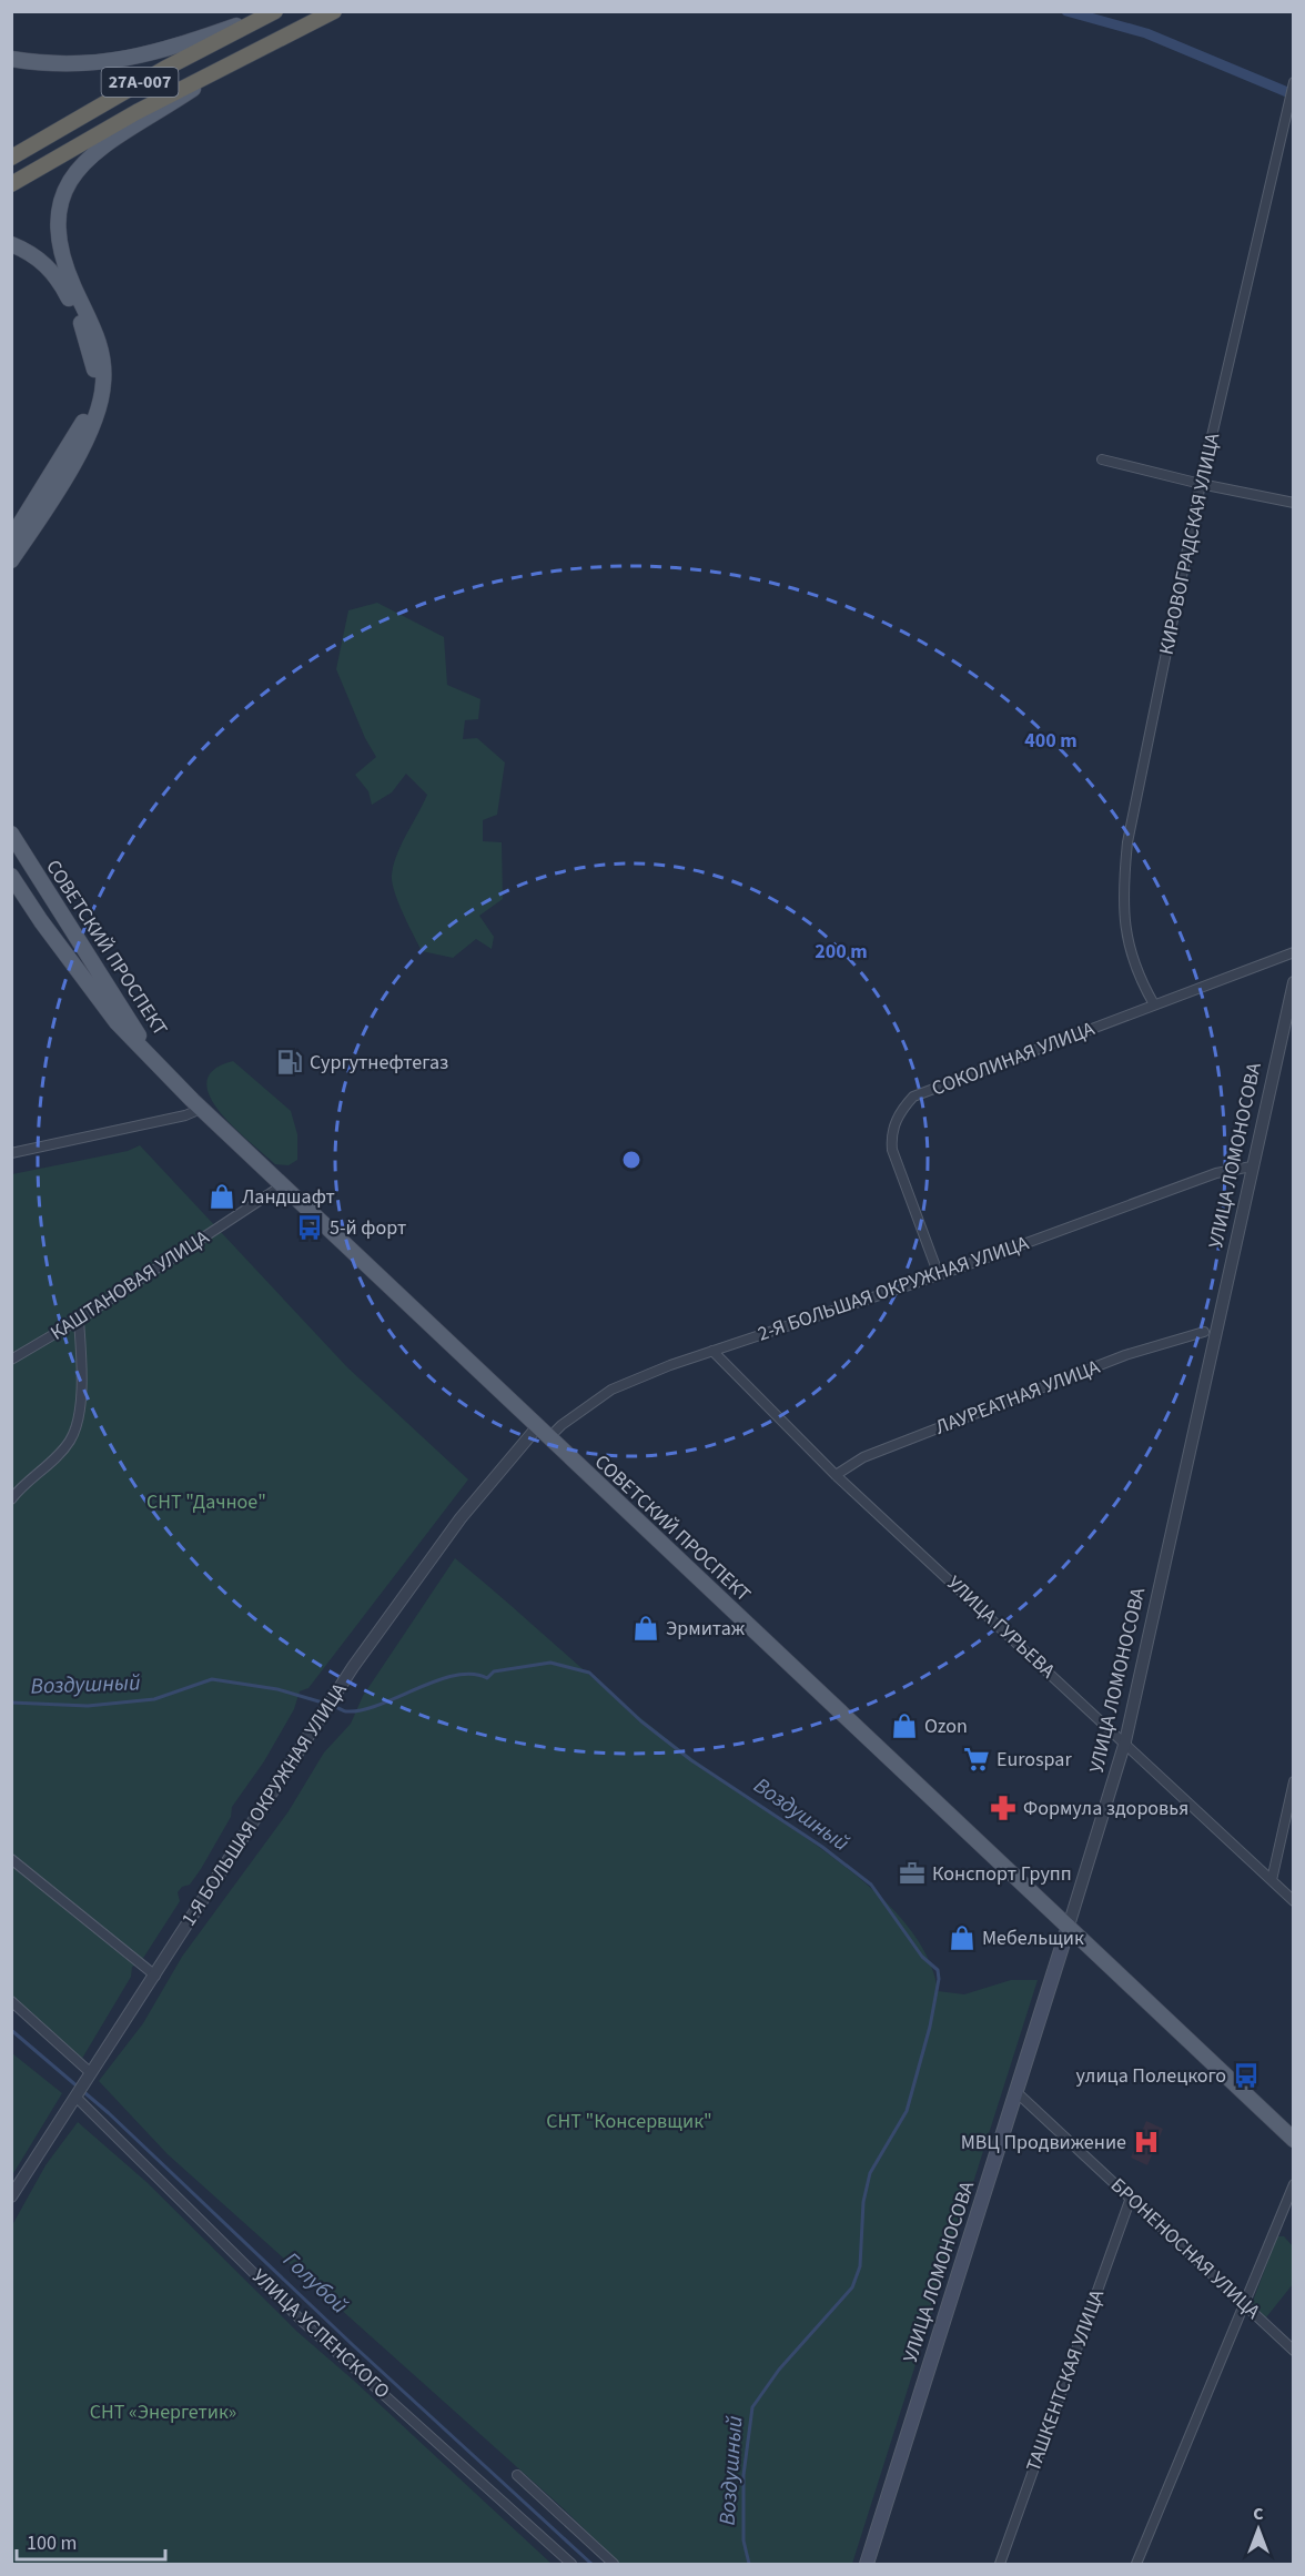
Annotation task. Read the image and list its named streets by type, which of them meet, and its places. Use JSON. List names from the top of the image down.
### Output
{
  "streets": {
    "highway": ["27А-007"],
    "main road": ["СОВЕТСКИЙ ПРОСПЕКТ", "УЛИЦА ЛОМОНОСОВА"],
    "street": [
      "КИРОВОГРАДСКАЯ УЛИЦА",
      "СОКОЛИНАЯ УЛИЦА",
      "КАШТАНОВАЯ УЛИЦА",
      "2-Я БОЛЬШАЯ ОКРУЖНАЯ УЛИЦА",
      "ЛАУРЕАТНАЯ УЛИЦА",
      "УЛИЦА ГУРЬЕВА",
      "1-Я БОЛЬШАЯ ОКРУЖНАЯ УЛИЦА",
      "БРОНЕНОСНАЯ УЛИЦА",
      "УЛИЦА УСПЕНСКОГО",
      "ТАШКЕНТСКАЯ УЛИЦА"
    ]
  },
  "crossings": [
    ["КИРОВОГРАДСКАЯ УЛИЦА", "СОКОЛИНАЯ УЛИЦА"],
    ["СОВЕТСКИЙ ПРОСПЕКТ", "УЛИЦА ЛОМОНОСОВА"],
    ["СОВЕТСКИЙ ПРОСПЕКТ", "КАШТАНОВАЯ УЛИЦА"],
    ["СОВЕТСКИЙ ПРОСПЕКТ", "2-Я БОЛЬШАЯ ОКРУЖНАЯ УЛИЦА"],
    ["СОВЕТСКИЙ ПРОСПЕКТ", "1-Я БОЛЬШАЯ ОКРУЖНАЯ УЛИЦА"],
    ["СОКОЛИНАЯ УЛИЦА", "2-Я БОЛЬШАЯ ОКРУЖНАЯ УЛИЦА"],
    ["УЛИЦА ЛОМОНОСОВА", "2-Я БОЛЬШАЯ ОКРУЖНАЯ УЛИЦА"],
    ["УЛИЦА ЛОМОНОСОВА", "УЛИЦА ГУРЬЕВА"],
    ["УЛИЦА ЛОМОНОСОВА", "БРОНЕНОСНАЯ УЛИЦА"],
    ["2-Я БОЛЬШАЯ ОКРУЖНАЯ УЛИЦА", "УЛИЦА ГУРЬЕВА"],
    ["ЛАУРЕАТНАЯ УЛИЦА", "УЛИЦА ГУРЬЕВА"],
    ["1-Я БОЛЬШАЯ ОКРУЖНАЯ УЛИЦА", "УЛИЦА УСПЕНСКОГО"],
    ["БРОНЕНОСНАЯ УЛИЦА", "ТАШКЕНТСКАЯ УЛИЦА"]
  ],
  "water": ["Воздушный", "Голубой"],
  "parks": ["СНТ \"Дачное\"", "СНТ \"Консервщик\"", "СНТ «Энергетик»"],
  "places": {
    "fuel station": ["Сургутнефтегаз"],
    "shop": [
      "Ландшафт",
      "Эрмитаж",
      "Ozon",
      "Мебельщик"
    ],
    "bus stop": ["5-й форт", "улица Полецкого"],
    "supermarket": ["Eurospar"],
    "pharmacy": ["Формула здоровья"],
    "office": ["Конспорт Групп"],
    "hospital": ["МВЦ Продвижение"]
  },
  "scale_bar": "100 m",
  "north": "top",
  "rings": ["400 m", "200 m"]
}
